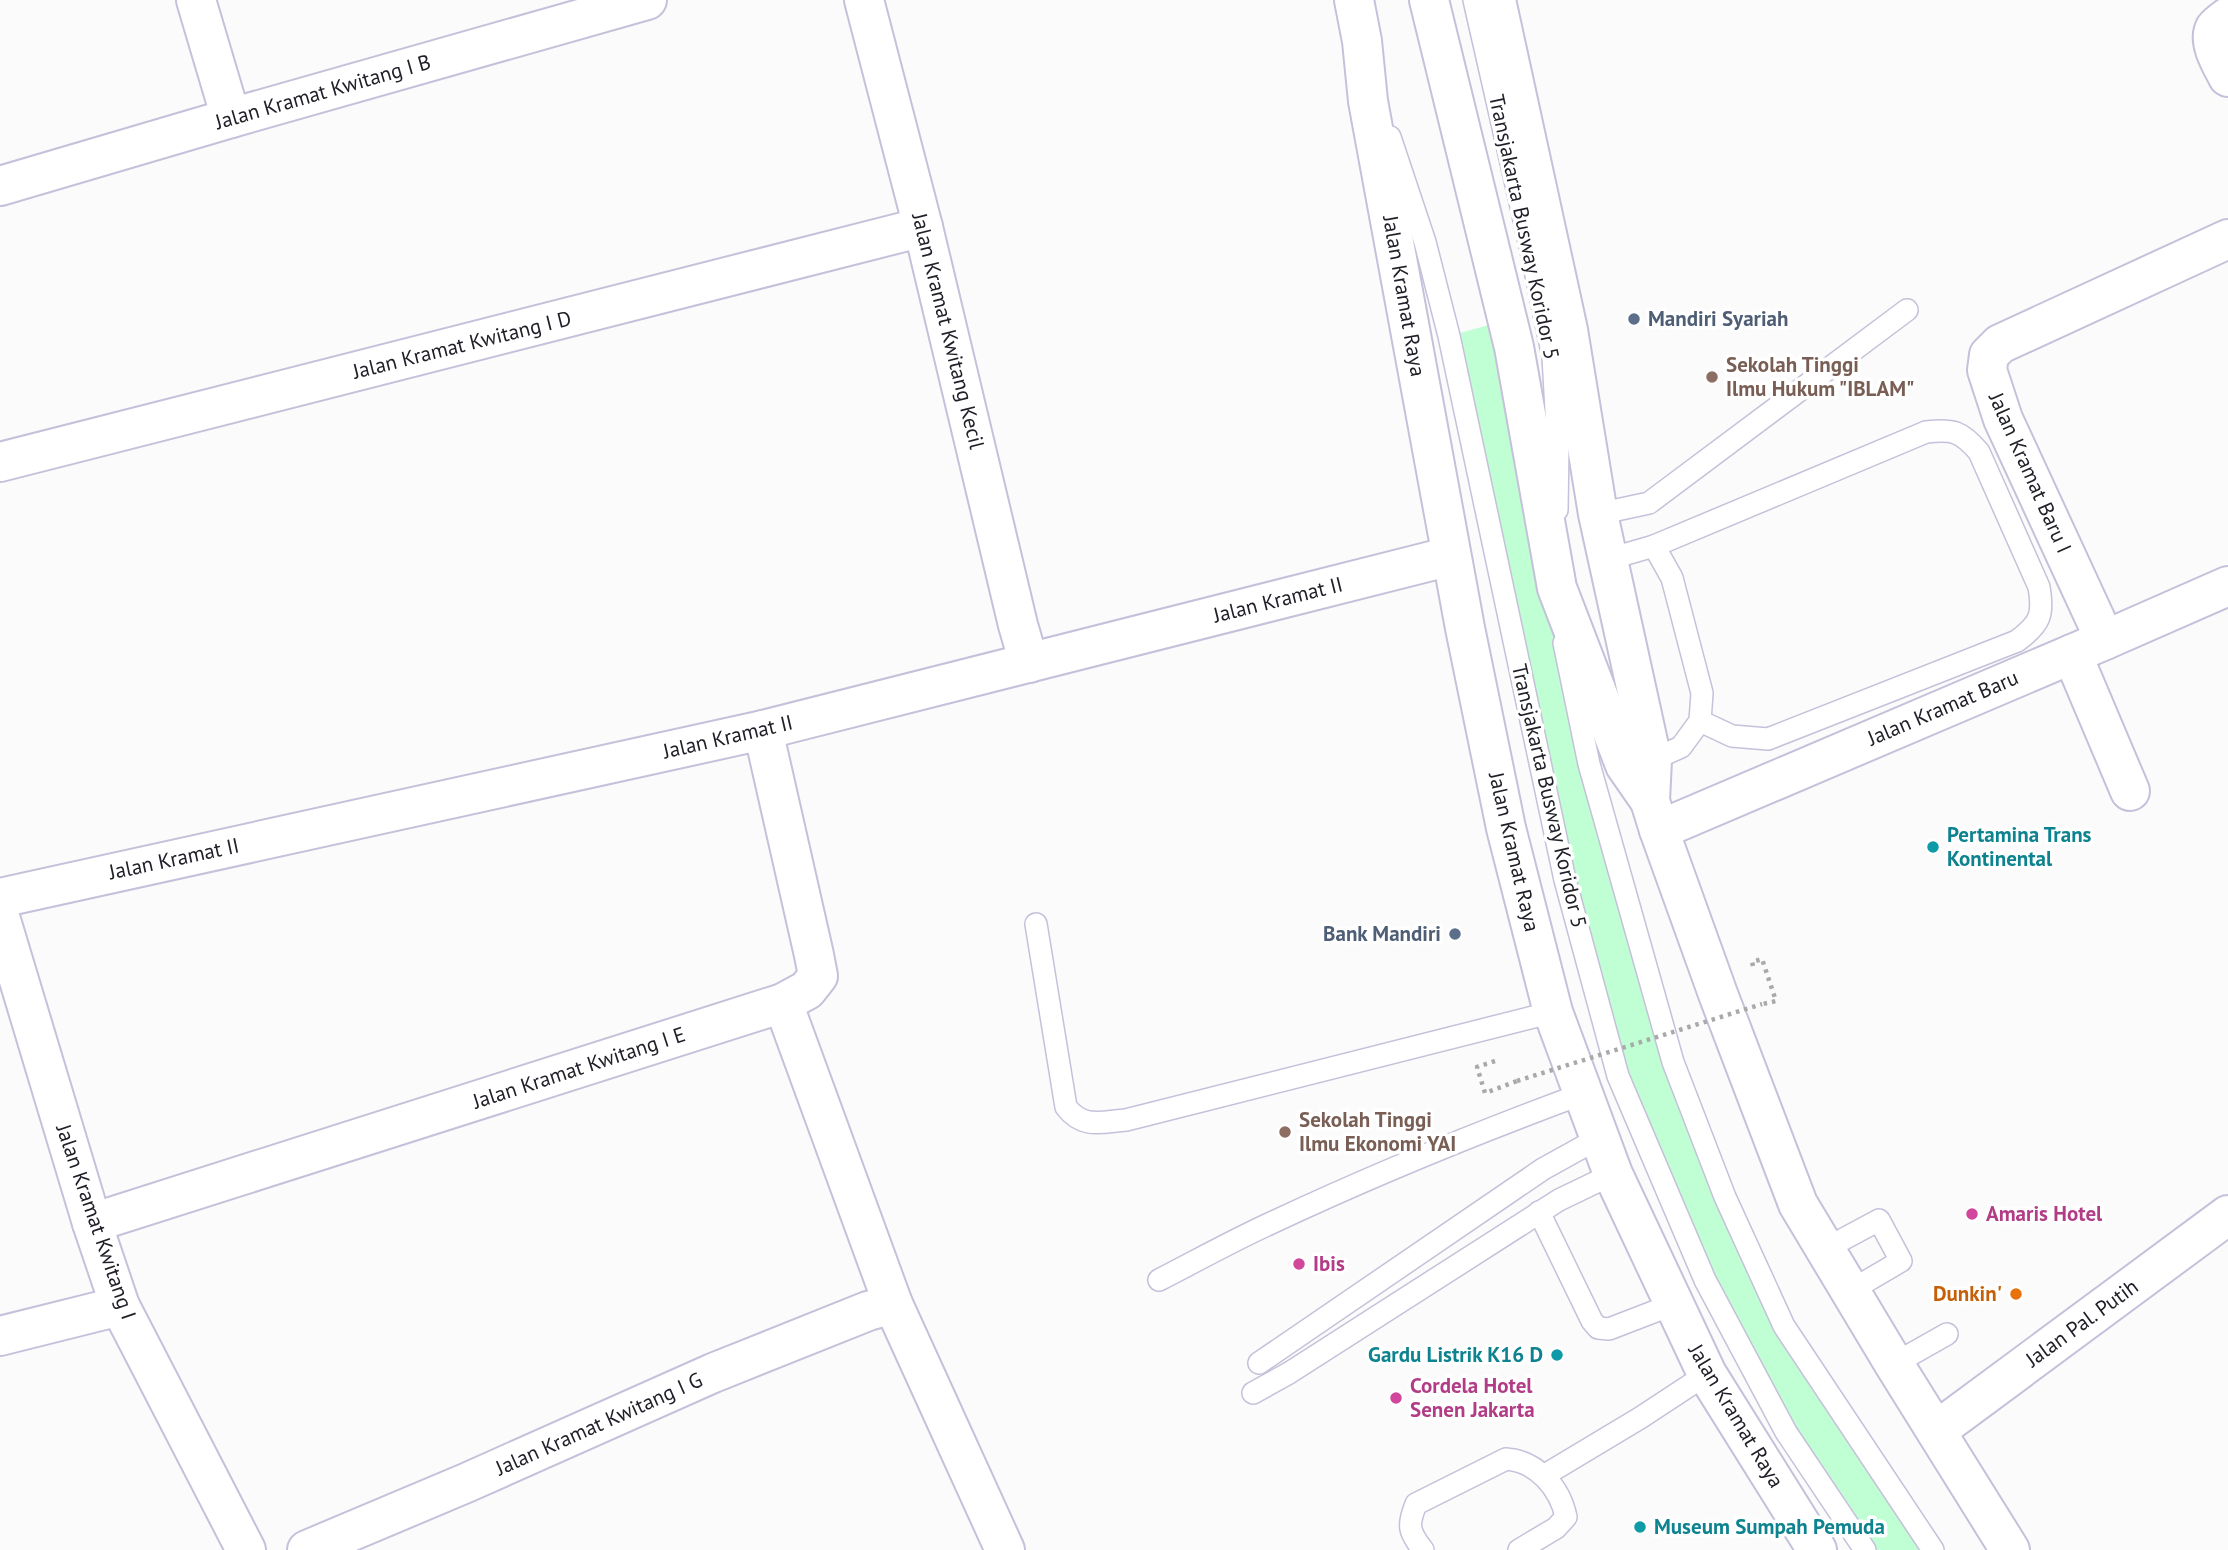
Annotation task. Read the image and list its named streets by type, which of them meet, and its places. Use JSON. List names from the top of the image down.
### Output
{
  "streets": {
    "street": [
      "Jalan Kramat Kwitang I B",
      "Jalan Kramat Raya",
      "Jalan Kramat Kwitang Kecil",
      "Jalan Kramat Kwitang I D",
      "Jalan Kramat Baru I",
      "Jalan Kramat II",
      "Jalan Kramat Baru",
      "Jalan Kramat Kwitang I E",
      "Jalan Kramat Kwitang I",
      "Jalan Pal. Putih",
      "Jalan Kramat Kwitang I G"
    ],
    "lane": ["Transjakarta Busway Koridor 5"]
  },
  "crossings": [
    ["Transjakarta Busway Koridor 5", "Jalan Kramat Raya"],
    ["Jalan Kramat Raya", "Jalan Kramat II"],
    ["Jalan Kramat Kwitang Kecil", "Jalan Kramat Kwitang I D"],
    ["Jalan Kramat Kwitang Kecil", "Jalan Kramat II"],
    ["Jalan Kramat Baru I", "Jalan Kramat Baru"],
    ["Jalan Kramat II", "Jalan Kramat Kwitang I E"],
    ["Jalan Kramat Kwitang I E", "Jalan Kramat Kwitang I"]
  ],
  "places": [
    "Mandiri Syariah",
    "Sekolah Tinggi Ilmu Hukum \"IBLAM\"",
    "Pertamina Trans Kontinental",
    "Bank Mandiri",
    "Sekolah Tinggi Ilmu Ekonomi YAI",
    "Amaris Hotel",
    "Ibis",
    "Dunkin'",
    "Gardu Listrik K16 D",
    "Cordela Hotel Senen Jakarta",
    "Museum Sumpah Pemuda"
  ]
}
